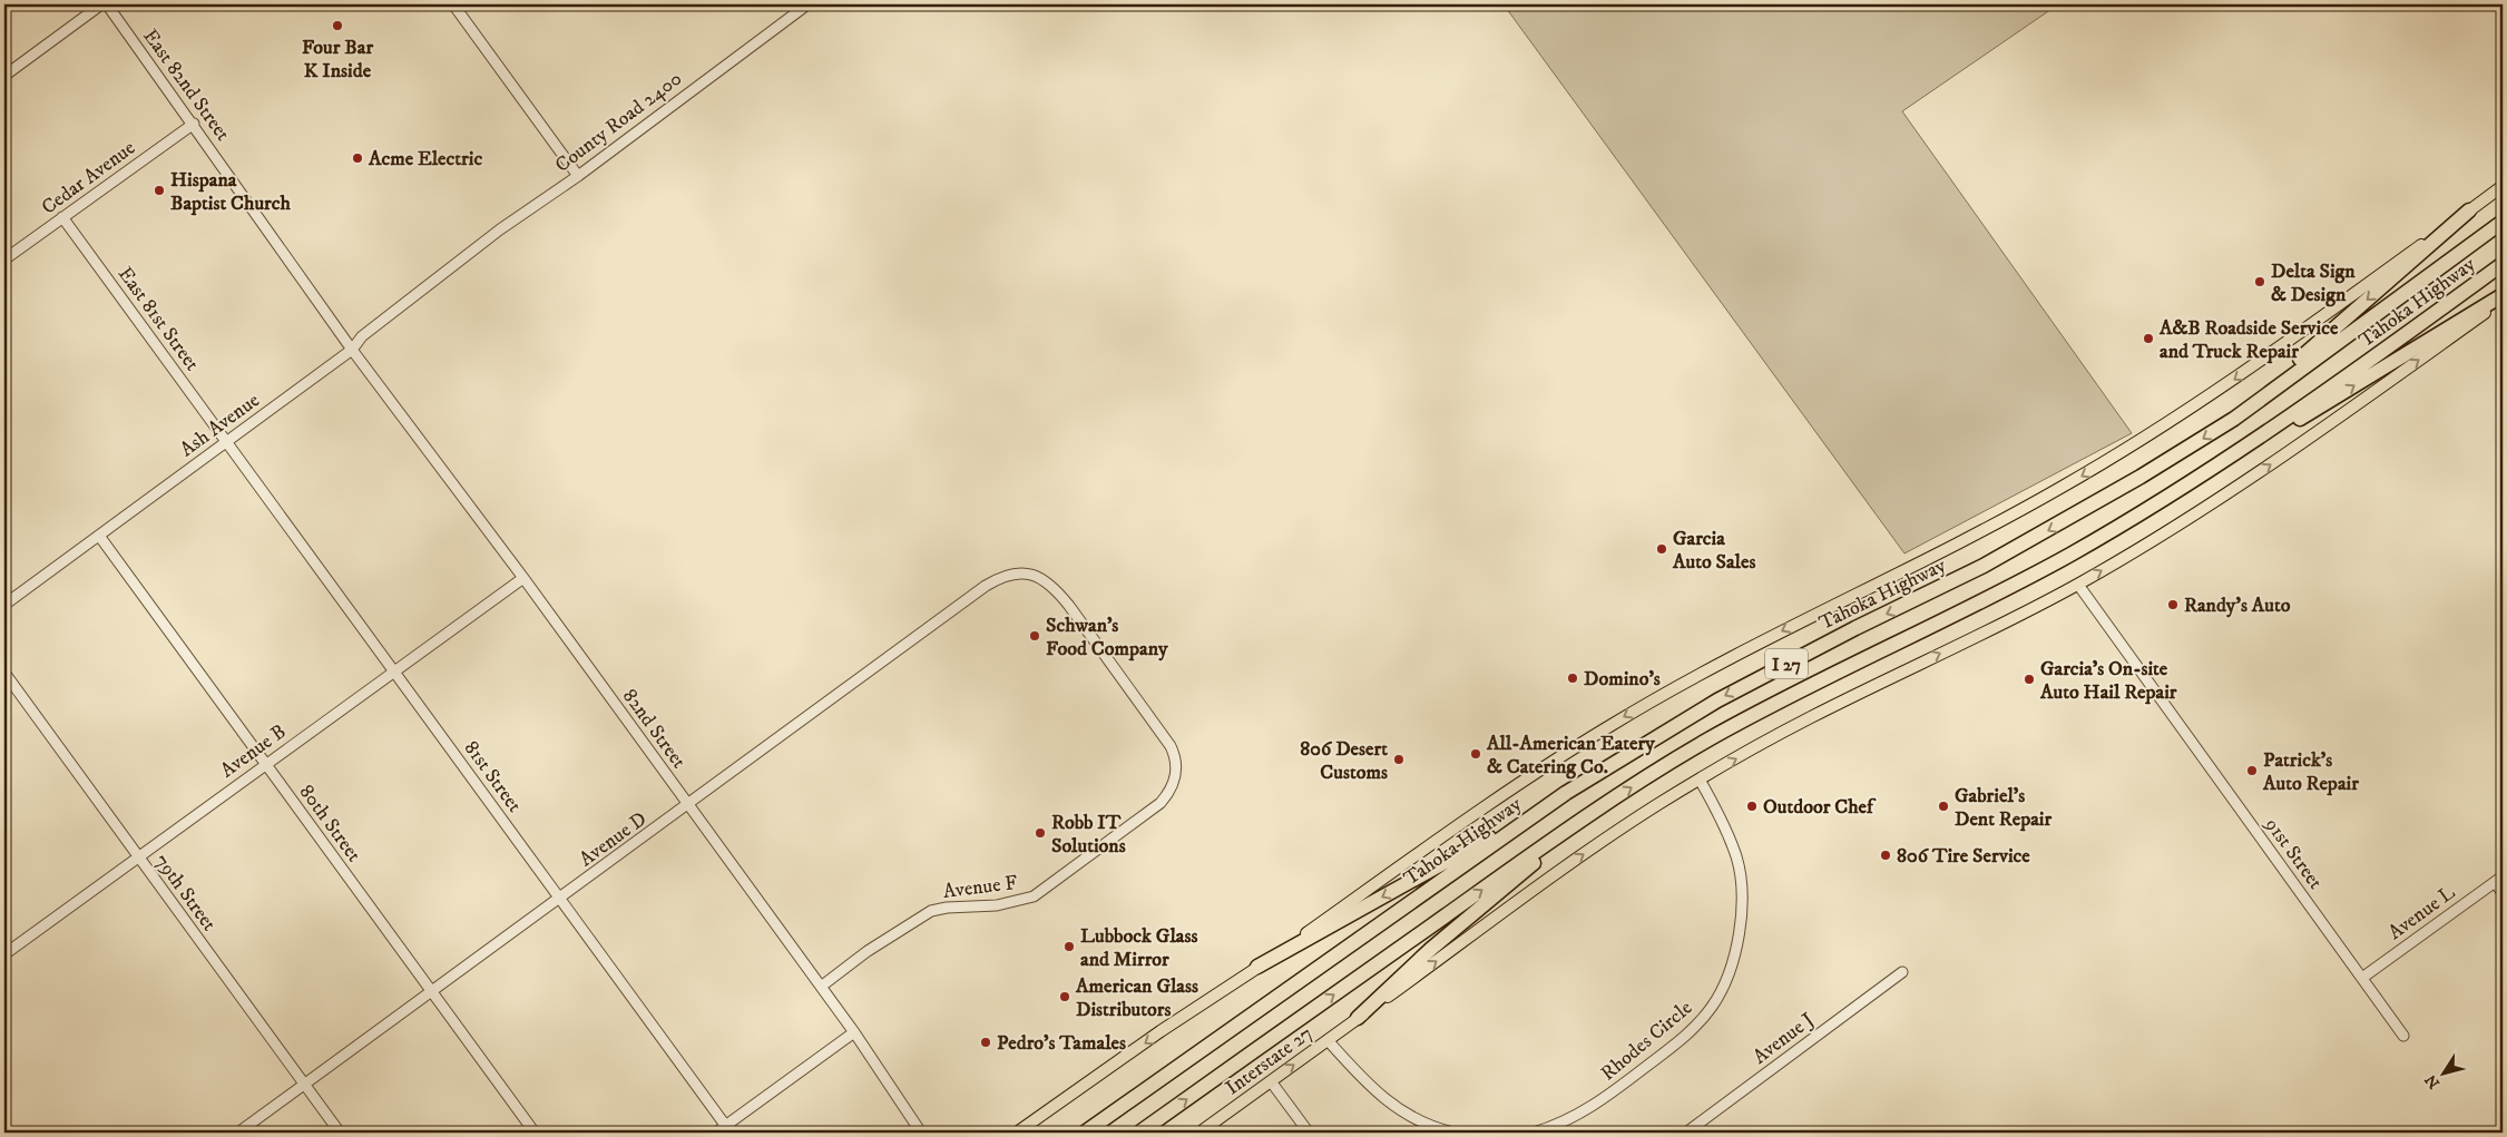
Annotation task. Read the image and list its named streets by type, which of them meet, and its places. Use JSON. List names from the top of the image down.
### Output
{
  "streets": {
    "highway": ["Tahoka Highway", "I 27"],
    "main road": ["Interstate 27"],
    "street": [
      "East 82nd Street",
      "County Road 2400",
      "Cedar Avenue",
      "East 81st Street",
      "Ash Avenue",
      "82nd Street",
      "Avenue B",
      "81st Street",
      "80th Street",
      "Avenue D",
      "91st Street",
      "Avenue F",
      "79th Street",
      "Avenue L",
      "Avenue J",
      "Rhodes Circle"
    ]
  },
  "crossings": [
    ["East 82nd Street", "Cedar Avenue"],
    ["East 82nd Street", "Ash Avenue"],
    ["East 82nd Street", "82nd Street"],
    ["County Road 2400", "Ash Avenue"],
    ["Cedar Avenue", "East 81st Street"],
    ["East 81st Street", "Ash Avenue"],
    ["East 81st Street", "81st Street"],
    ["Ash Avenue", "82nd Street"],
    ["Ash Avenue", "81st Street"],
    ["Ash Avenue", "80th Street"],
    ["82nd Street", "Avenue B"],
    ["82nd Street", "Avenue D"],
    ["82nd Street", "Avenue F"],
    ["Avenue B", "81st Street"],
    ["Avenue B", "80th Street"],
    ["Avenue B", "79th Street"],
    ["81st Street", "Avenue D"],
    ["80th Street", "Avenue D"],
    ["Avenue D", "Avenue F"],
    ["Avenue D", "79th Street"],
    ["91st Street", "Avenue L"]
  ],
  "one_way": ["Interstate 27"],
  "places": [
    "Four Bar K Inside",
    "Acme Electric",
    "Hispana Baptist Church",
    "Delta Sign & Design",
    "A&B Roadside Service and Truck Repair",
    "Garcia Auto Sales",
    "Randy's Auto",
    "Schwan's Food Company",
    "Domino's",
    "Garcia’s On-site Auto Hail Repair",
    "All-American Eatery & Catering Co.",
    "806 Desert Customs",
    "Patrick's Auto Repair",
    "Outdoor Chef",
    "Gabriel's Dent Repair",
    "Robb IT Solutions",
    "806 Tire Service",
    "Lubbock Glass and Mirror",
    "American Glass Distributors",
    "Pedro's Tamales"
  ],
  "north": "bottom left"
}
